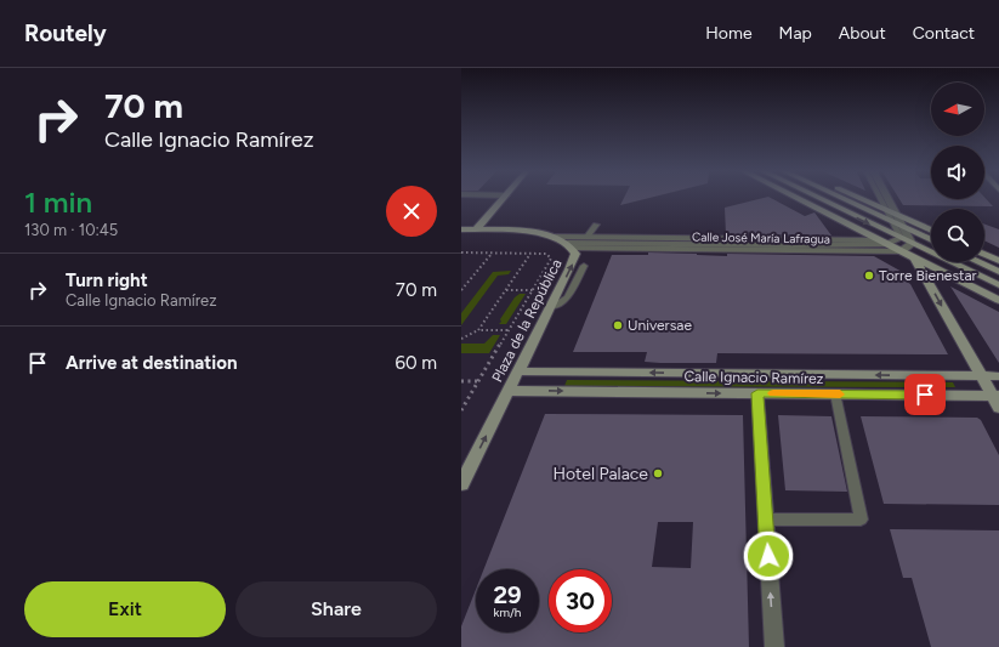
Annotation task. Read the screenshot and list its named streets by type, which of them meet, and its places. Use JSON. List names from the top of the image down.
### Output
{
  "streets": {
    "street": ["Calle José María Lafragua", "Plaza de la República", "Calle Ignacio Ramírez"]
  },
  "crossings": [
    ["Calle José María Lafragua", "Plaza de la República"],
    ["Plaza de la República", "Calle Ignacio Ramírez"]
  ],
  "one_way": ["Plaza de la República"],
  "places": ["Torre Bienestar", "Universae", "Hotel Palace"],
  "north": "left",
  "page": {
    "header": "Routely",
    "nav": [
      "Home",
      "Map",
      "About",
      "Contact"
    ],
    "turn": ["70 m", "Calle Ignacio Ramírez"],
    "heading": ["1 min", "130 m · 10:45"],
    "list": [
      {
        "name": "Turn right",
        "note": "Calle Ignacio Ramírez",
        "value": "70 m"
      },
      {
        "name": "Arrive at destination",
        "value": "60 m"
      }
    ],
    "speed": "29 km/h",
    "limit": "30",
    "buttons": ["Exit", "Share"]
  }
}
